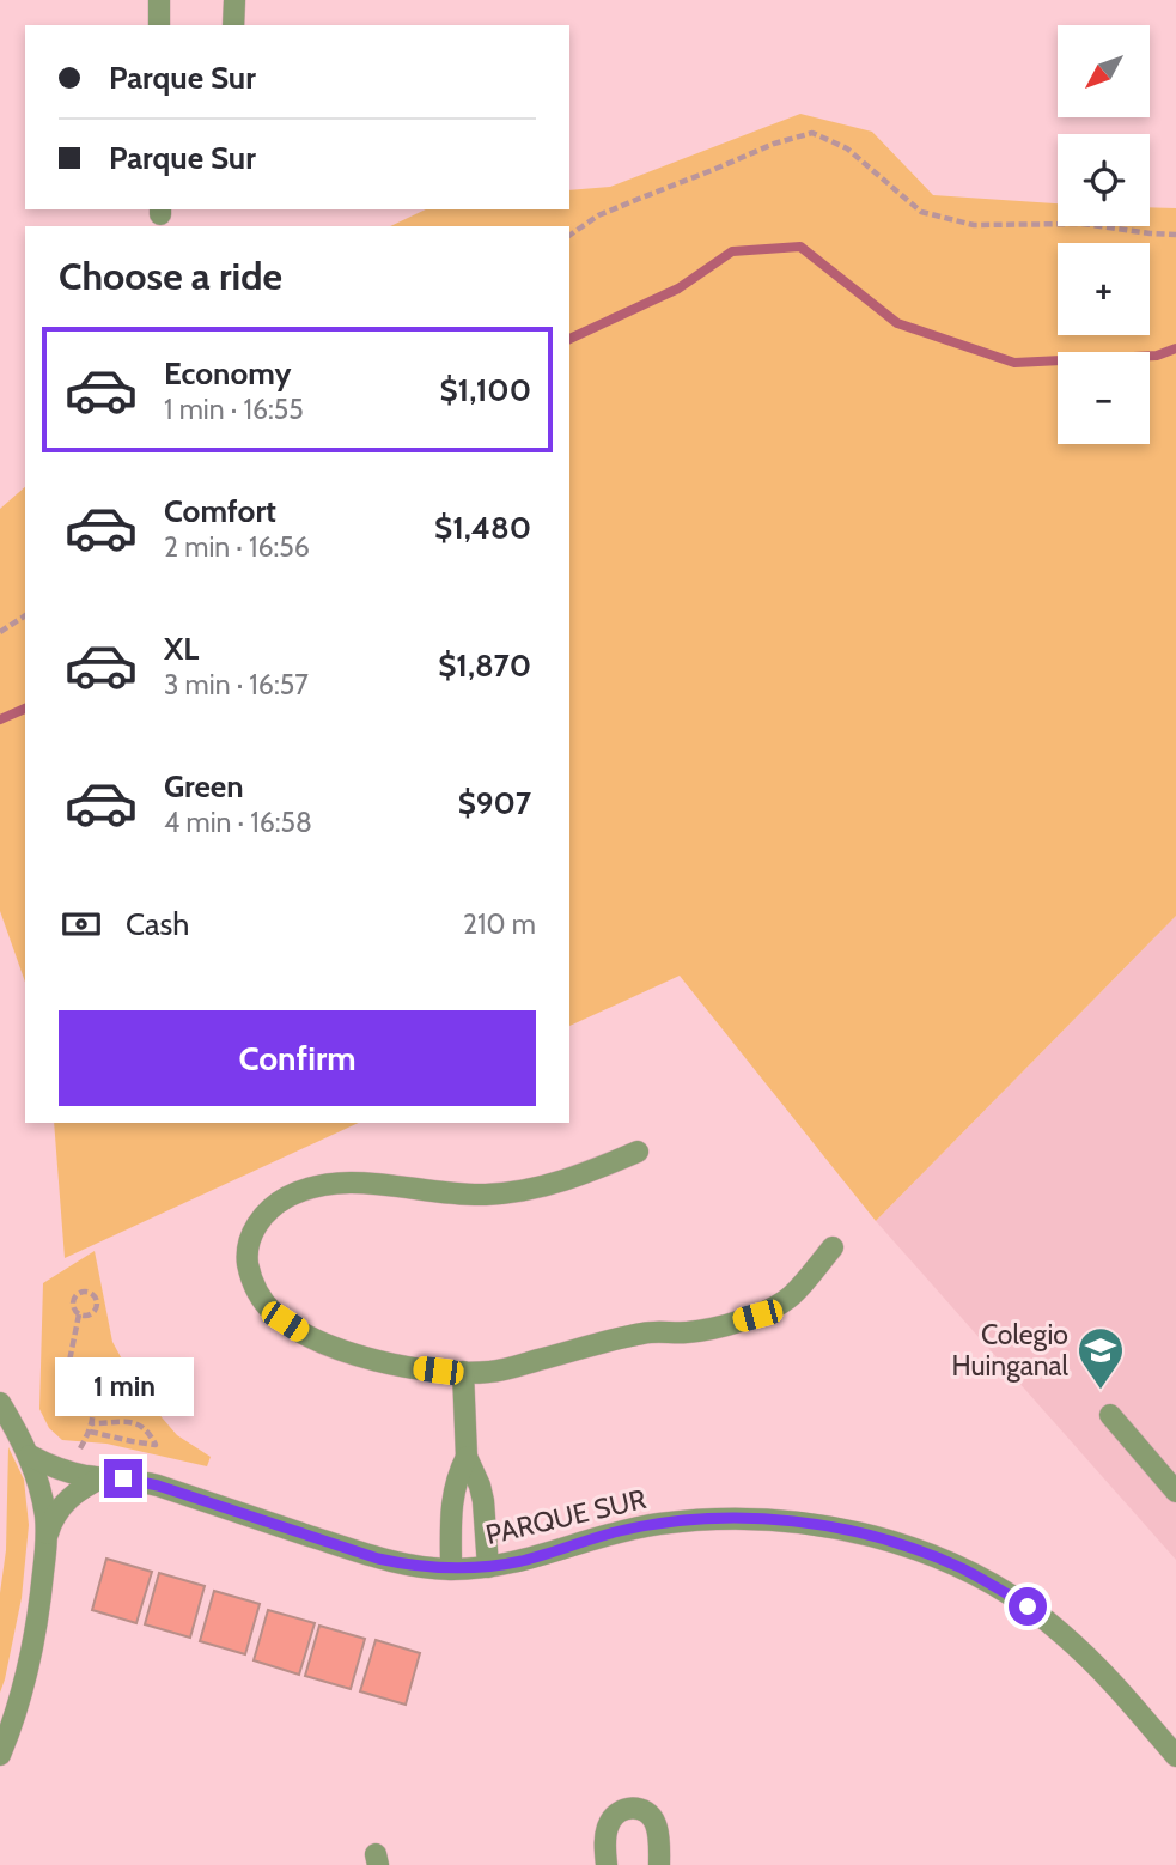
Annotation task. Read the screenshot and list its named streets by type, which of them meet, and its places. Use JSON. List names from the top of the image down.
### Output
{
  "streets": {
    "street": ["PARQUE SUR"]
  },
  "places": {
    "school or university": ["Colegio Huinganal"]
  },
  "north": "bottom left",
  "page": {
    "map_buttons": ["+", "−"],
    "banner": ["Parque Sur", "Parque Sur"],
    "heading": "Choose a ride",
    "list": [
      {
        "name": "Economy",
        "note": "1 min · 16:55",
        "value": "$1,100"
      },
      {
        "name": "Comfort",
        "note": "2 min · 16:56",
        "value": "$1,480"
      },
      {
        "name": "XL",
        "note": "3 min · 16:57",
        "value": "$1,870"
      },
      {
        "name": "Green",
        "note": "4 min · 16:58",
        "value": "$907"
      }
    ],
    "pay": ["Cash", "210 m"],
    "buttons": "Confirm",
    "bubble": "1 min"
  }
}
